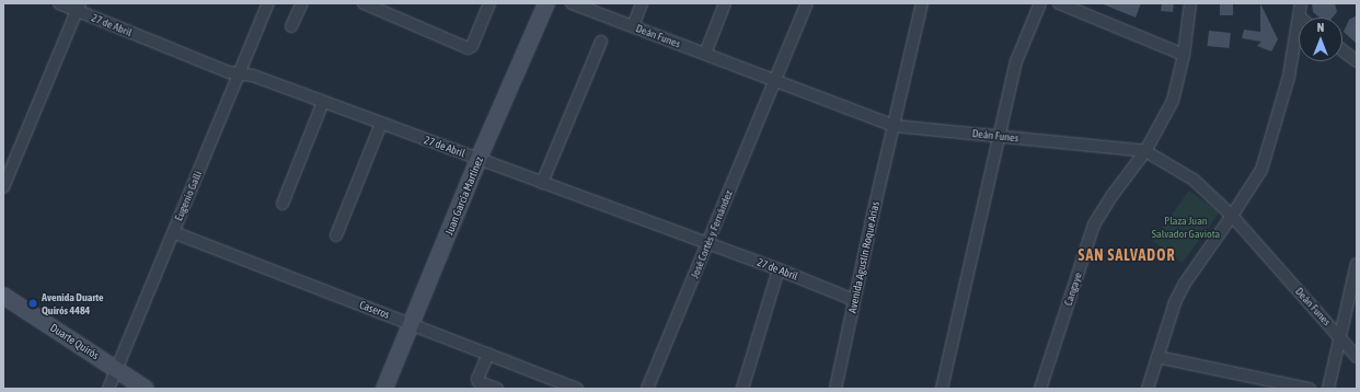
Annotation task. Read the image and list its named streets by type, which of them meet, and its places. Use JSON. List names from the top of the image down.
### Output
{
  "streets": {
    "main road": ["Juan García Martínez", "Duarte Quirós"],
    "street": [
      "27 de Abril",
      "Deán Funes",
      "Eugenio Galli",
      "José Cortés y Fernández",
      "Avenida Agustín Roque Arias",
      "Cangaye",
      "Caseros"
    ]
  },
  "crossings": [
    ["27 de Abril", "Eugenio Galli"],
    ["27 de Abril", "Juan García Martínez"],
    ["27 de Abril", "José Cortés y Fernández"],
    ["27 de Abril", "Avenida Agustín Roque Arias"],
    ["Deán Funes", "José Cortés y Fernández"],
    ["Deán Funes", "Avenida Agustín Roque Arias"],
    ["Deán Funes", "Cangaye"],
    ["Eugenio Galli", "Caseros"],
    ["Eugenio Galli", "Duarte Quirós"],
    ["Juan García Martínez", "Caseros"]
  ],
  "districts": ["SAN SALVADOR"],
  "parks": ["Plaza Juan Salvador Gaviota"],
  "places": ["Avenida Duarte Quirós 4484"],
  "north": "top"
}
